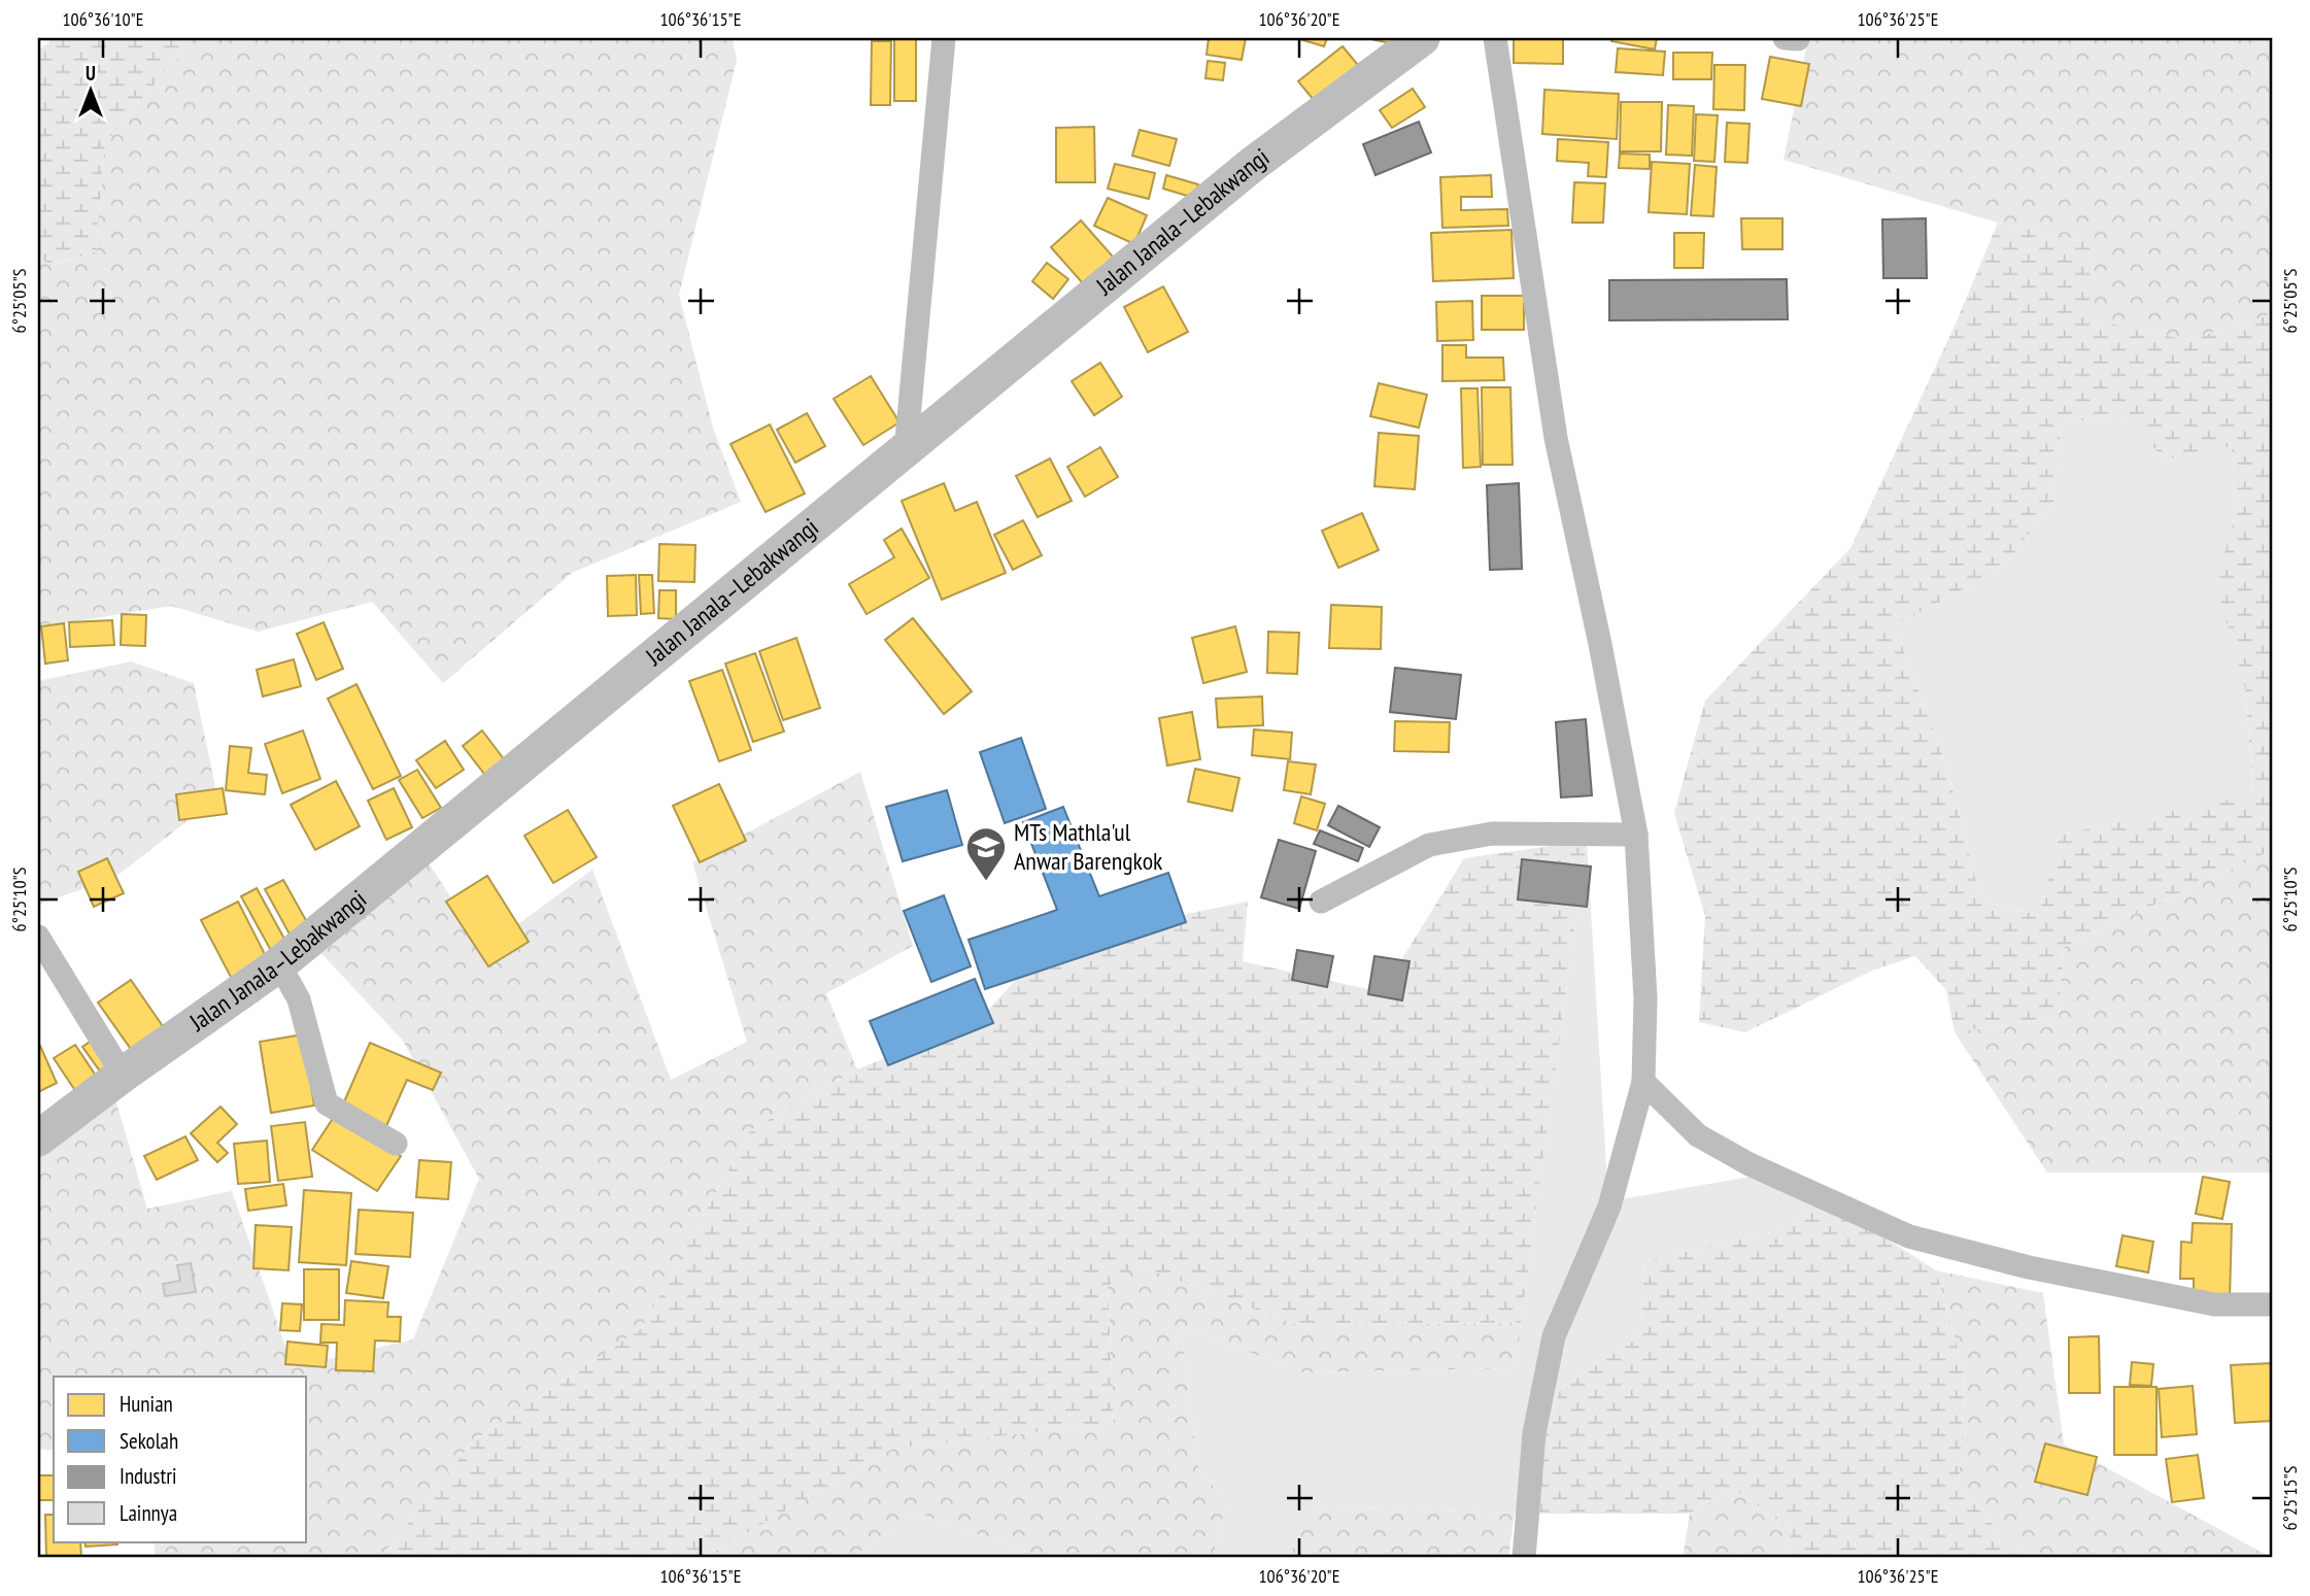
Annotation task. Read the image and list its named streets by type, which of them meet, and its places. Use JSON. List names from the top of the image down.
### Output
{
  "streets": {
    "main road": ["Jalan Janala–Lebakwangi"]
  },
  "places": {
    "school or university": ["MTs Mathla'ul Anwar Barengkok"]
  },
  "legend": [
    "Hunian",
    "Sekolah",
    "Industri",
    "Lainnya"
  ],
  "north": "top",
  "coordinates": [
    "106°36'10\"E",
    "106°36'15\"E",
    "106°36'20\"E",
    "106°36'25\"E",
    "6°25'05\"S",
    "6°25'10\"S",
    "6°25'15\"S"
  ]
}
